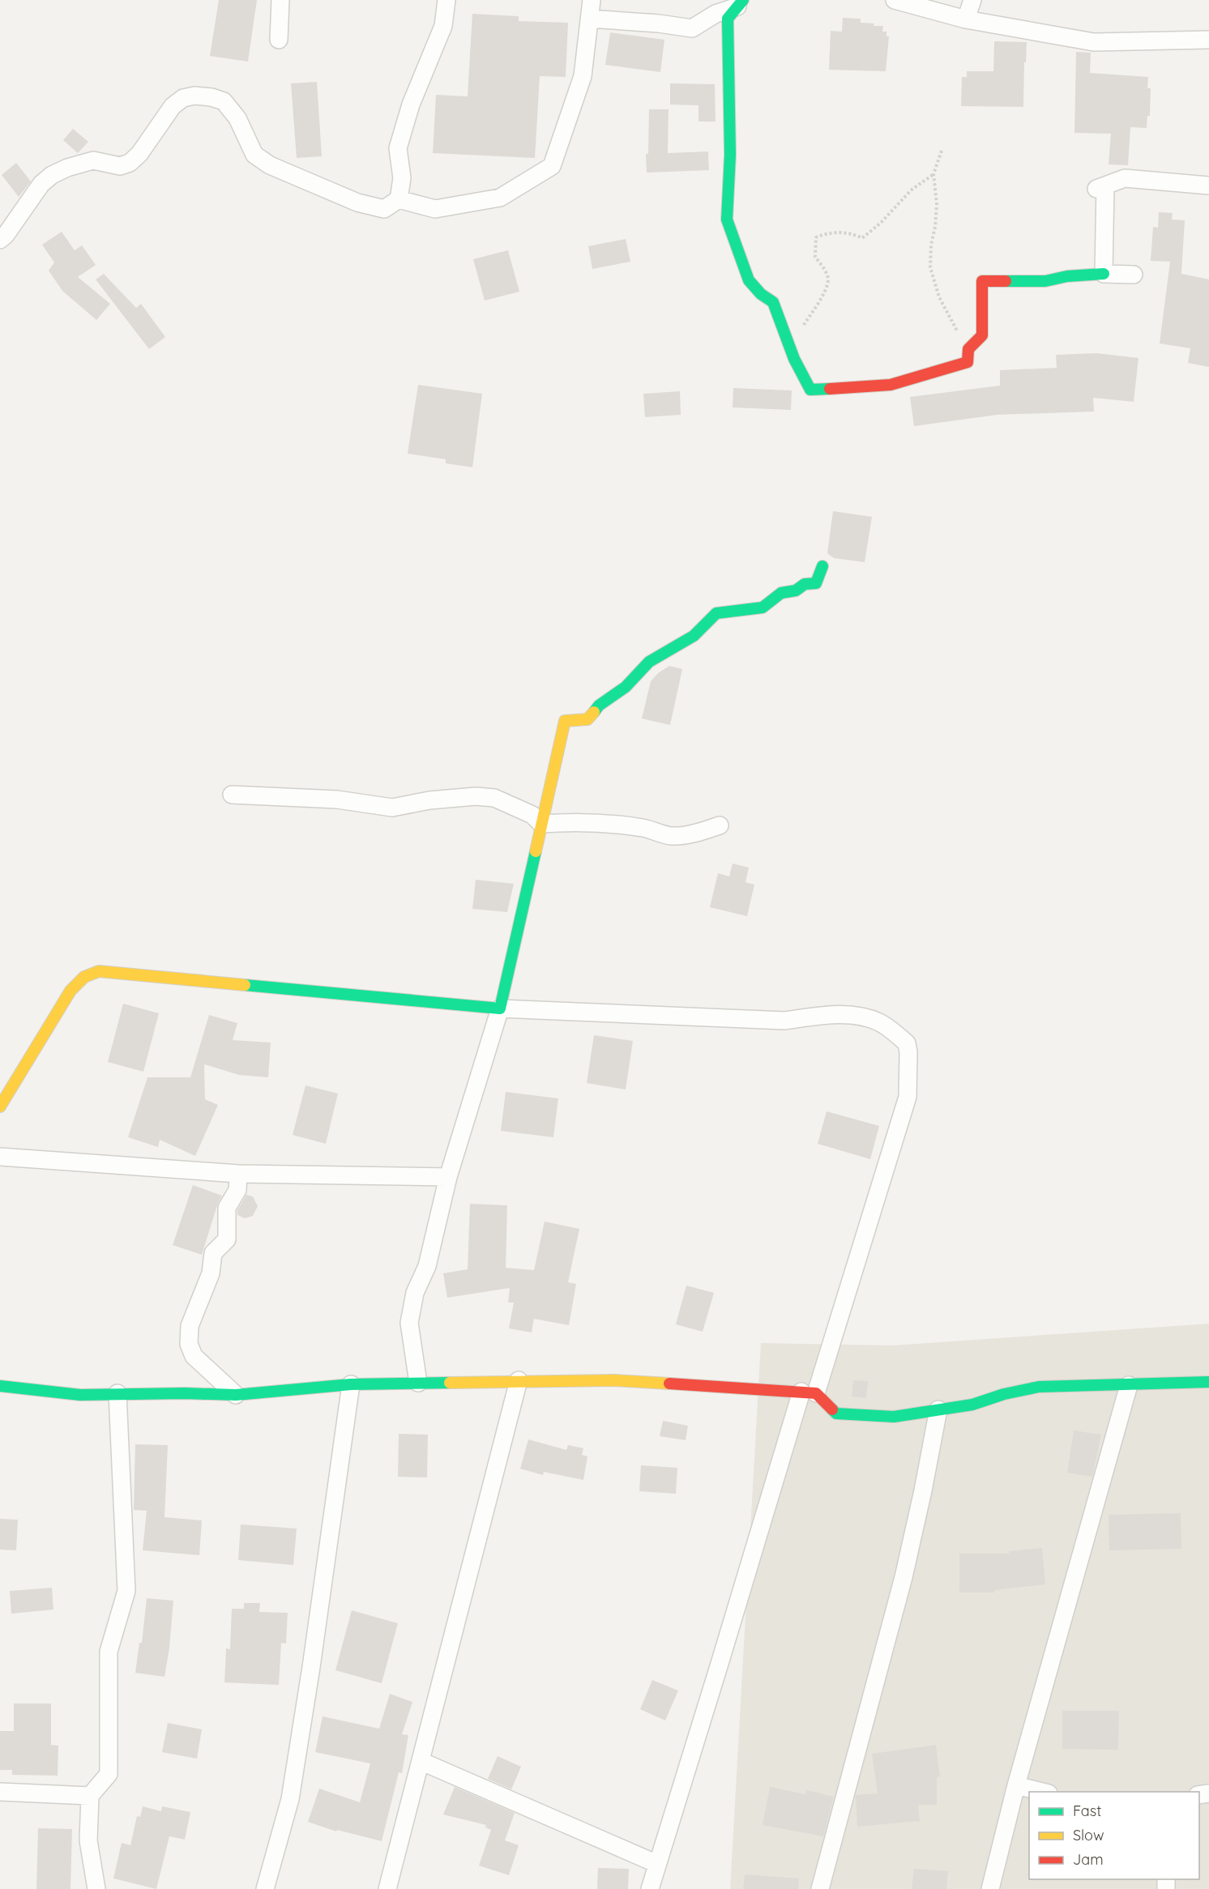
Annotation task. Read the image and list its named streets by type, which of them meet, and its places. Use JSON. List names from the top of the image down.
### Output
{
  "legend": ["Fast", "Slow", "Jam"]
}
